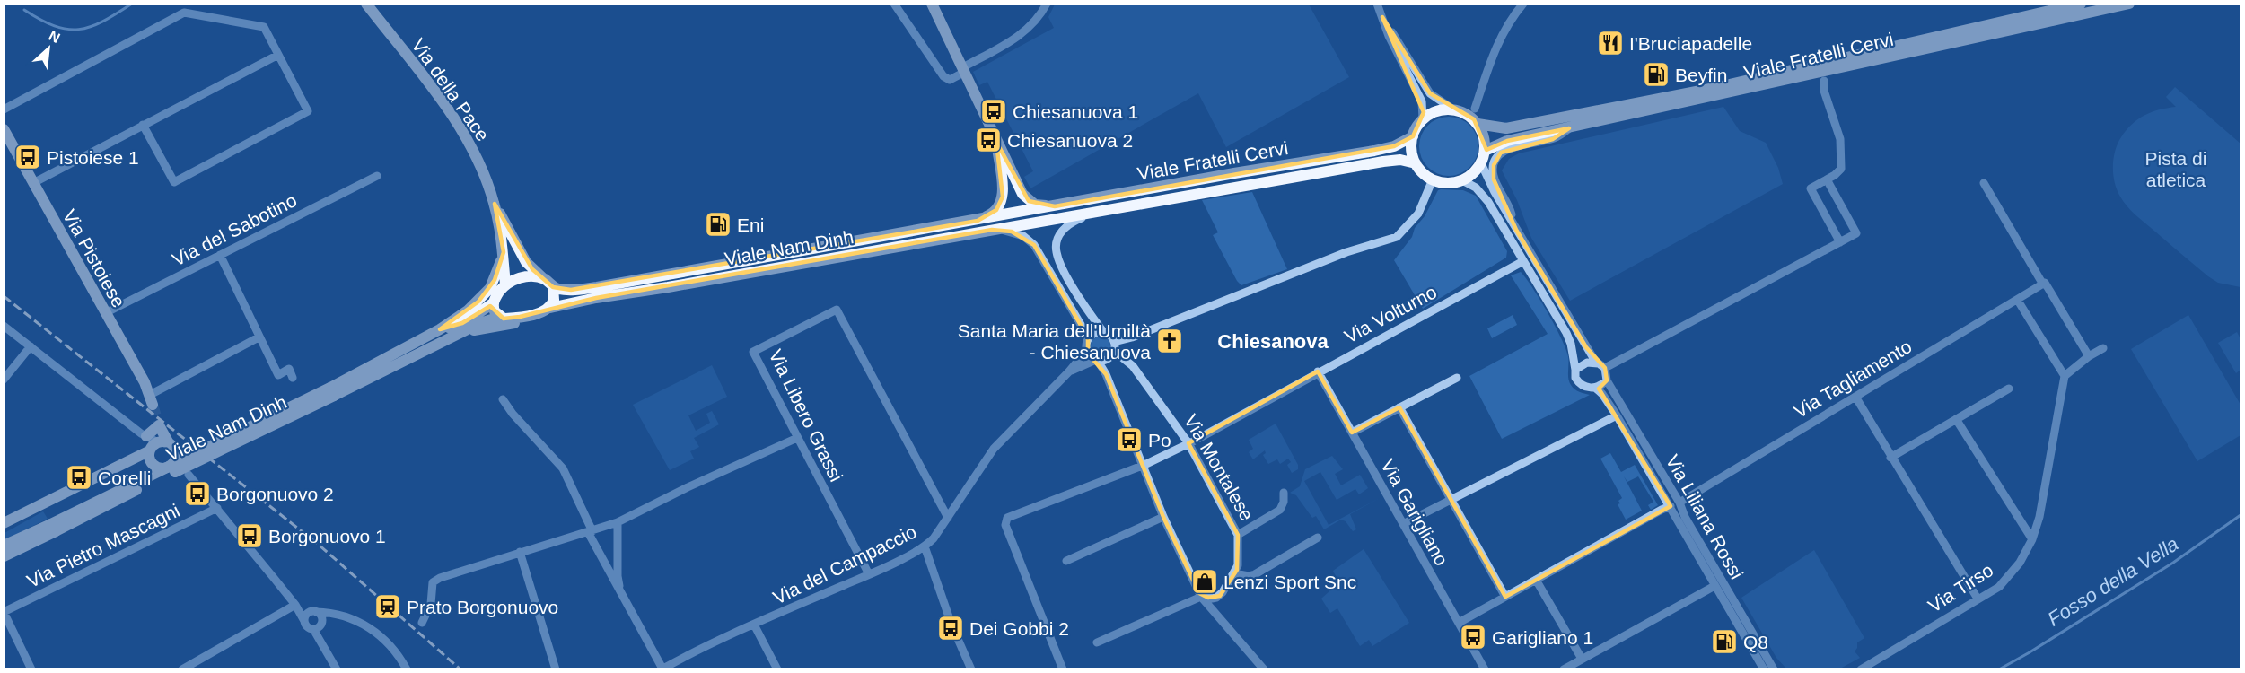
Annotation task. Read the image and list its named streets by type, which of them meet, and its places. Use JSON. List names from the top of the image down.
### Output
{
  "streets": {
    "main road": [
      "Viale Fratelli Cervi",
      "Via della Pace",
      "Viale Nam Dinh",
      "Via Pistoiese"
    ],
    "street": [
      "Via del Sabotino",
      "Via Volturno",
      "Via Tagliamento",
      "Via Libero Grassi",
      "Via Montalese",
      "Via Garigliano",
      "Via Liliana Rossi",
      "Via Pietro Mascagni",
      "Via del Campaccio",
      "Via Tirso"
    ]
  },
  "crossings": [
    ["Viale Fratelli Cervi", "Viale Nam Dinh"],
    ["Viale Fratelli Cervi", "Via Montalese"],
    ["Via del Sabotino", "Via Pistoiese"],
    ["Via Volturno", "Via Montalese"],
    ["Via Volturno", "Via Garigliano"],
    ["Via Tagliamento", "Via Liliana Rossi"],
    ["Via Libero Grassi", "Via del Campaccio"],
    ["Via Montalese", "Via del Campaccio"]
  ],
  "districts": ["Chiesanova"],
  "water": ["Fosso della Vella"],
  "parks": ["Pista di atletica"],
  "places": {
    "restaurant": ["I'Bruciapadelle"],
    "fuel station": ["Beyfin", "Eni", "Q8"],
    "bus stop": [
      "Chiesanuova 1",
      "Chiesanuova 2",
      "Pistoiese 1",
      "Po",
      "Corelli",
      "Borgonuovo 2",
      "Borgonuovo 1",
      "Dei Gobbi 2",
      "Garigliano 1"
    ],
    "church": ["Santa Maria dell'Umiltà - Chiesanuova"],
    "shop": ["Lenzi Sport Snc"],
    "station": ["Prato Borgonuovo"]
  },
  "north": "top right"
}
